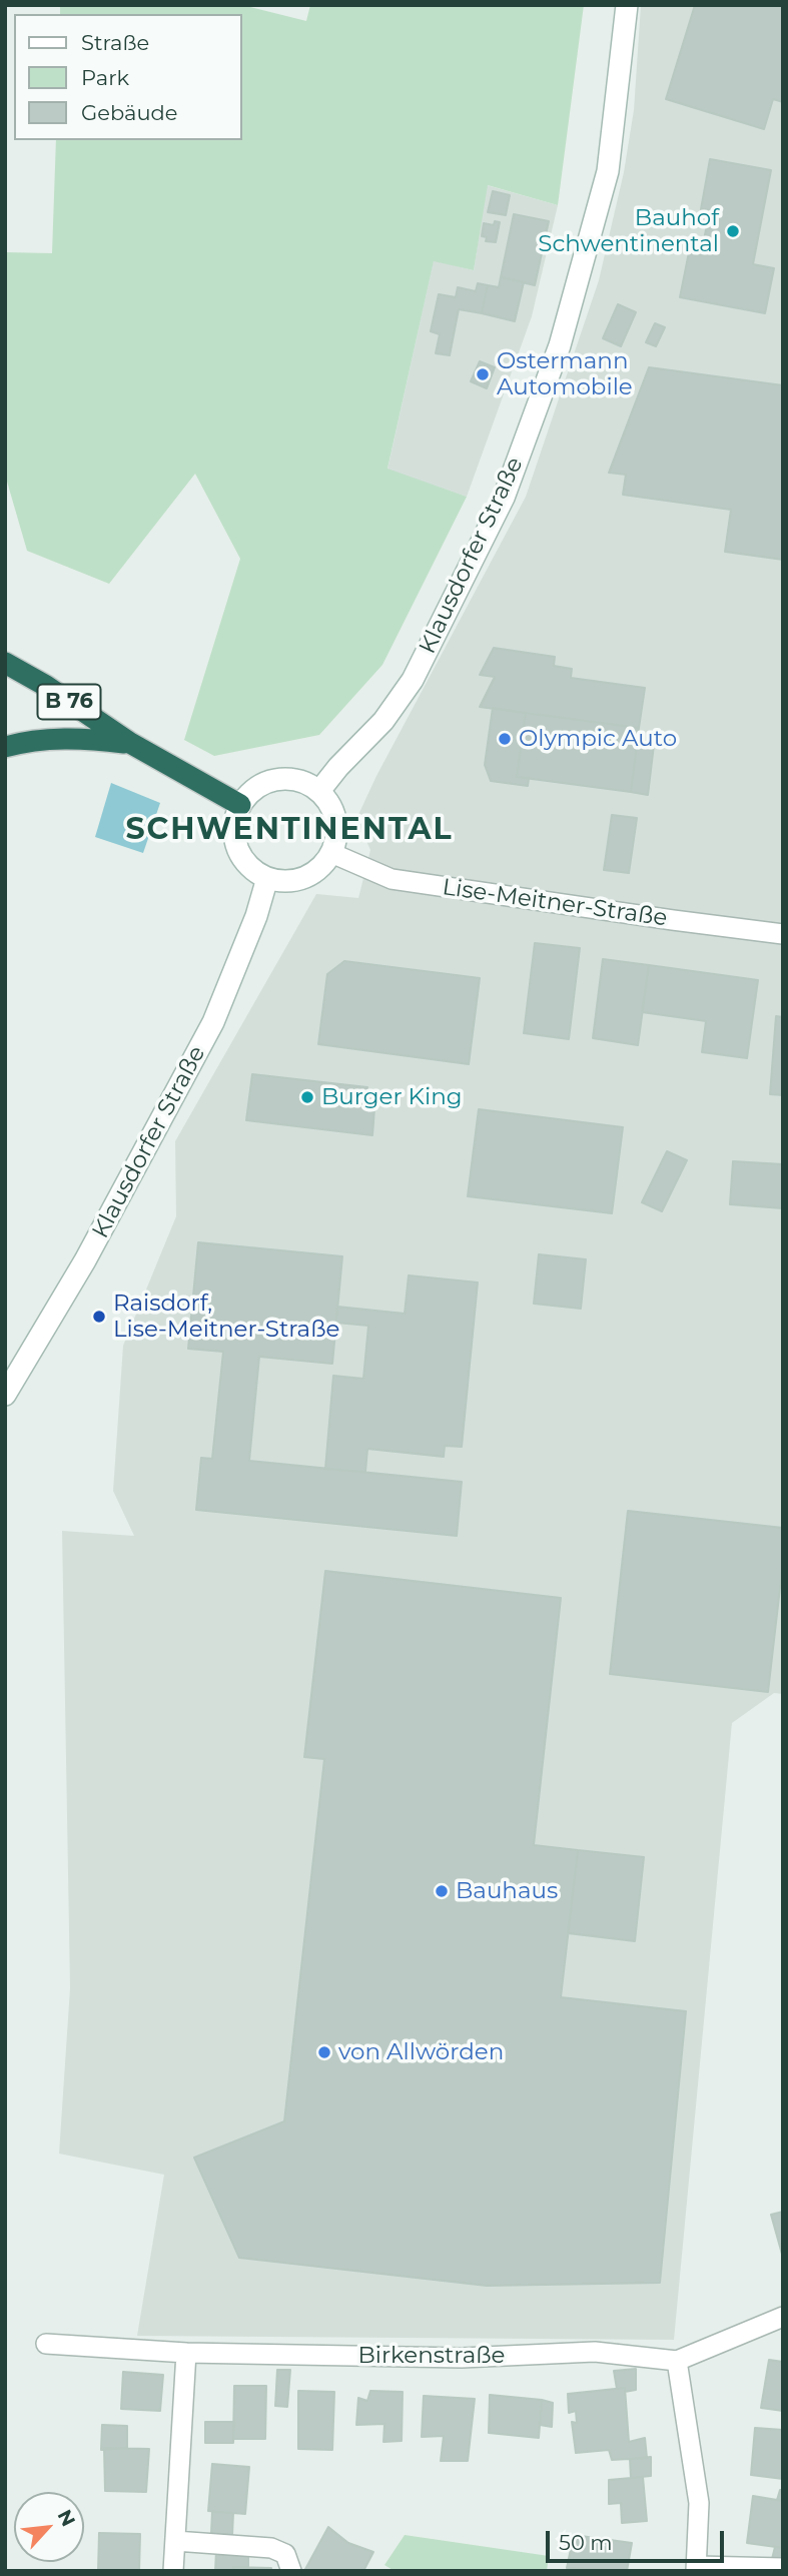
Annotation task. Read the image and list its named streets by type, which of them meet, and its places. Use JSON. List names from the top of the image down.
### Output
{
  "streets": {
    "highway": ["B 76"],
    "street": ["Klausdorfer Straße", "Lise-Meitner-Straße", "Birkenstraße"]
  },
  "crossings": [
    ["Klausdorfer Straße", "B 76"],
    ["Klausdorfer Straße", "Lise-Meitner-Straße"],
    ["B 76", "Lise-Meitner-Straße"]
  ],
  "districts": ["SCHWENTINENTAL"],
  "places": [
    "Bauhof Schwentinental",
    "Ostermann Automobile",
    "Olympic Auto",
    "Burger King",
    "Raisdorf, Lise-Meitner-Straße",
    "Bauhaus",
    "von Allwörden"
  ],
  "legend": ["Straße", "Park", "Gebäude"],
  "scale_bar": "50 m",
  "north": "top right"
}
